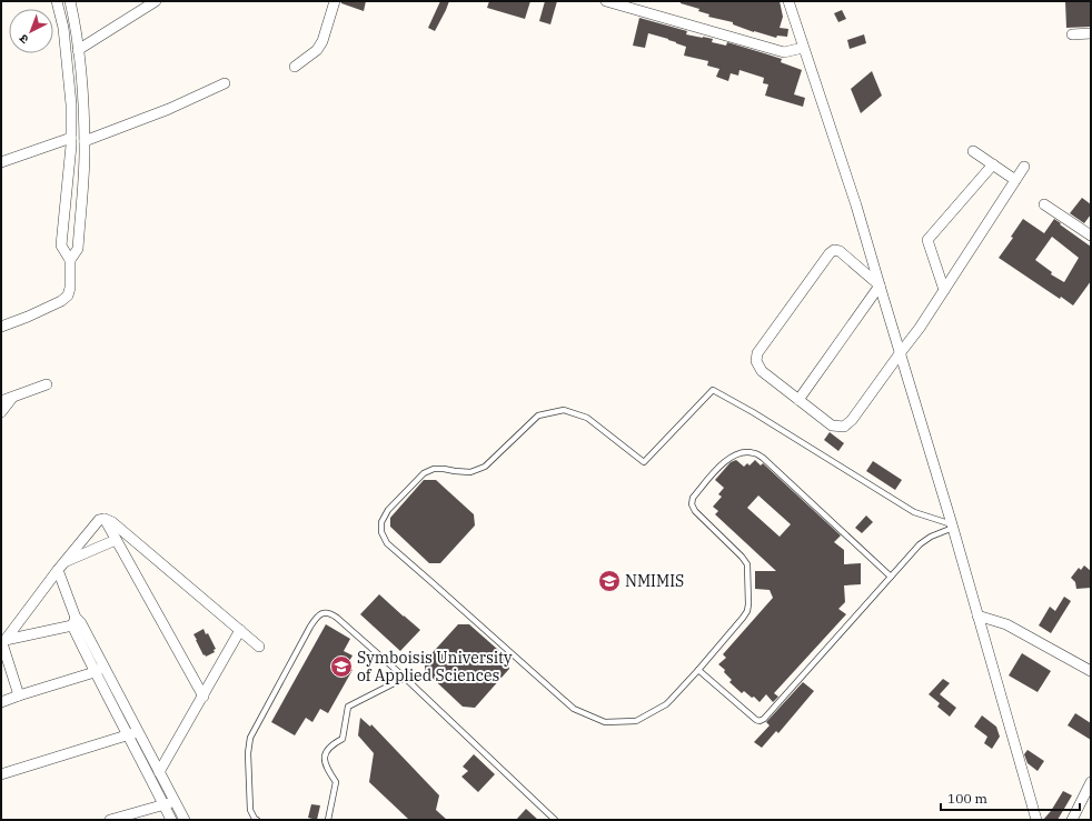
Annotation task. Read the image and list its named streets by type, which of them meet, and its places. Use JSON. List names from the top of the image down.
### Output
{
  "places": {
    "school or university": ["NMIMIS", "Symboisis University of Applied Sciences"]
  },
  "scale_bar": "100 m",
  "north": "bottom left"
}
